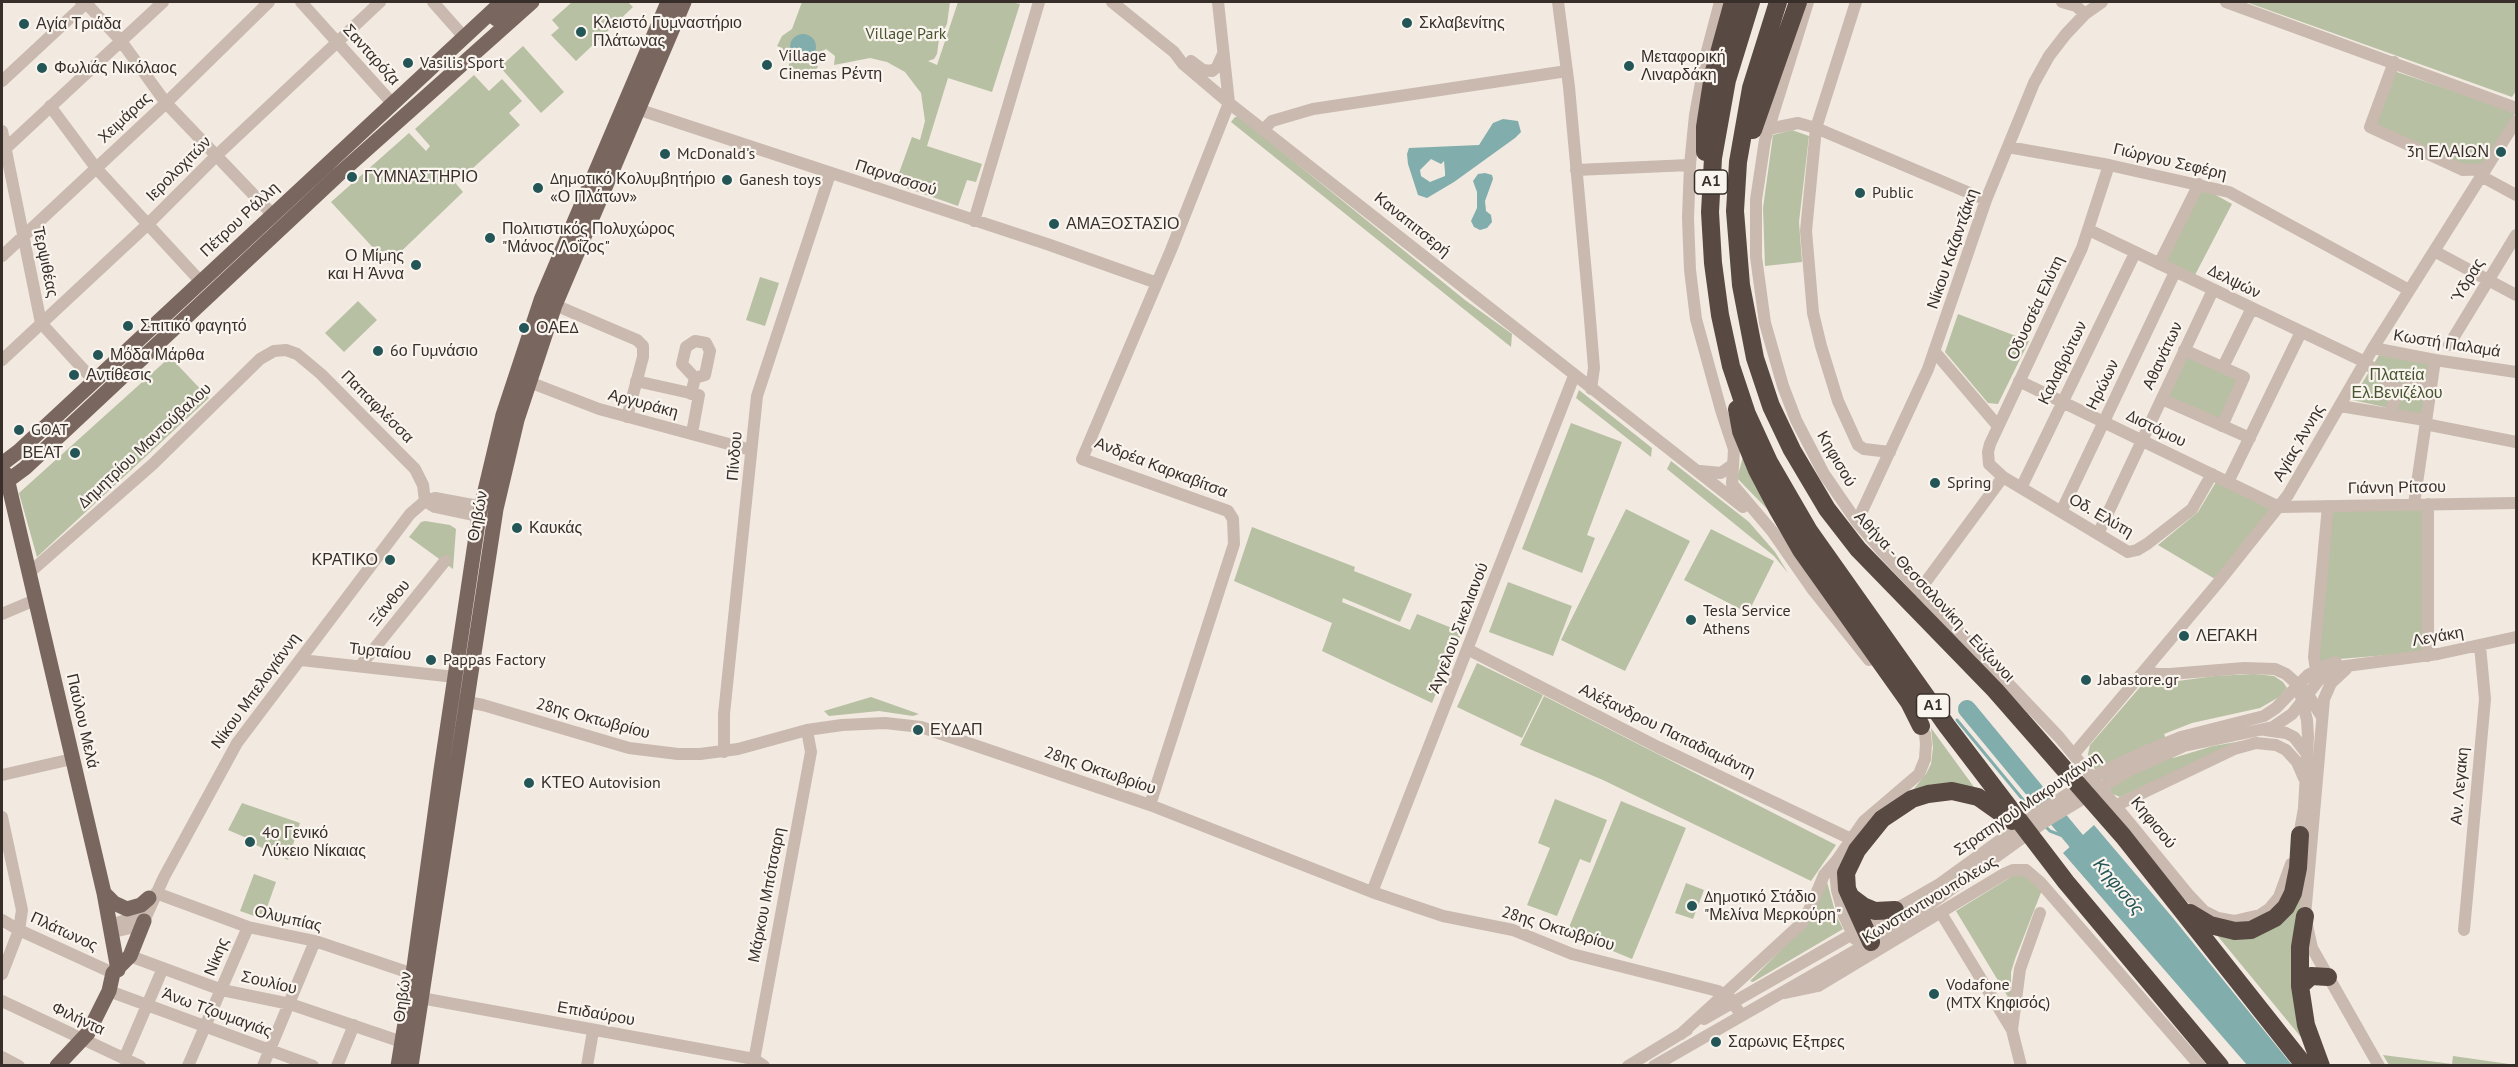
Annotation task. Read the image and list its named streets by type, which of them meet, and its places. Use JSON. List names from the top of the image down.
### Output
{
  "streets": {
    "highway": ["Α1", "Αθήνα - Θεσσαλονίκη - Εύζωνοι"],
    "main road": ["Πέτρου Ράλλη", "Θηβών", "Παύλου Μελά"],
    "street": [
      "Σανταρόζα",
      "Χειμάρας",
      "Γιώργου Σεφέρη",
      "Ιερολοχιτών",
      "Παρνασσού",
      "Καναπιτσερή",
      "Νίκου Καζαντζάκη",
      "Τερψιθέας",
      "Ύδρας",
      "Δελψών",
      "Οδυσσέα Ελύτη",
      "Κωστή Παλαμά",
      "Αθανάτων",
      "Καλαβρύτων",
      "Ηρώων",
      "Αργυράκη",
      "Παπαφλέσσα",
      "Διστόμου",
      "Αγίας Άννης",
      "Δημητρίου Μαντούβαλου",
      "Πίνδου",
      "Κηφισού",
      "Ανδρέα Καρκαβίτσα",
      "Γιάννη Ρίτσου",
      "Οδ. Ελύτη",
      "Ξάνθου",
      "Άγγελου Σικελιανού",
      "Λεγάκη",
      "Τυρταίου",
      "Νίκου Μπελογιάννη",
      "28ης Οκτωβρίου",
      "Αλέξανδρου Παπαδιαμάντη",
      "Αν. Λεγακη",
      "Στρατηγού Μακρυγιάννη",
      "Μάρκου Μπότσαρη",
      "Κωνσταντινουπόλεως",
      "Ολυμπίας",
      "Πλάτωνος",
      "Νίκης",
      "Σουλίου",
      "Άνω Τζουμαγιάς",
      "Επιδαύρου",
      "Φιλήντα"
    ]
  },
  "crossings": [
    ["Σανταρόζα", "Ιερολοχιτών"],
    ["Σανταρόζα", "Πέτρου Ράλλη"],
    ["Χειμάρας", "Τερψιθέας"],
    ["Γιώργου Σεφέρη", "Νίκου Καζαντζάκη"],
    ["Γιώργου Σεφέρη", "Οδυσσέα Ελύτη"],
    ["Γιώργου Σεφέρη", "Αγίας Άννης"],
    ["Ιερολοχιτών", "Τερψιθέας"],
    ["Παρνασσού", "Πίνδου"],
    ["Παρνασσού", "Ανδρέα Καρκαβίτσα"],
    ["Παρνασσού", "Θηβών"],
    ["Πέτρου Ράλλη", "Τερψιθέας"],
    ["Πέτρου Ράλλη", "Παύλου Μελά"],
    ["Καναπιτσερή", "Ανδρέα Καρκαβίτσα"],
    ["Καναπιτσερή", "Άγγελου Σικελιανού"],
    ["Νίκου Καζαντζάκη", "Κηφισού"],
    ["Δελψών", "Οδυσσέα Ελύτη"],
    ["Δελψών", "Αθανάτων"],
    ["Δελψών", "Καλαβρύτων"],
    ["Δελψών", "Ηρώων"],
    ["Δελψών", "Αγίας Άννης"],
    ["Οδυσσέα Ελύτη", "Διστόμου"],
    ["Οδυσσέα Ελύτη", "Οδ. Ελύτη"],
    ["Κωστή Παλαμά", "Αγίας Άννης"],
    ["Αθανάτων", "Διστόμου"],
    ["Αθανάτων", "Οδ. Ελύτη"],
    ["Καλαβρύτων", "Διστόμου"],
    ["Καλαβρύτων", "Οδ. Ελύτη"],
    ["Ηρώων", "Διστόμου"],
    ["Ηρώων", "Οδ. Ελύτη"],
    ["Αργυράκη", "Πίνδου"],
    ["Αργυράκη", "Θηβών"],
    ["Παπαφλέσσα", "Δημητρίου Μαντούβαλου"],
    ["Παπαφλέσσα", "Νίκου Μπελογιάννη"],
    ["Διστόμου", "Αγίας Άννης"],
    ["Διστόμου", "Γιάννη Ρίτσου"],
    ["Διστόμου", "Οδ. Ελύτη"],
    ["Αγίας Άννης", "Κηφισού"],
    ["Αγίας Άννης", "Γιάννη Ρίτσου"],
    ["Δημητρίου Μαντούβαλου", "Παύλου Μελά"],
    ["Πίνδου", "28ης Οκτωβρίου"],
    ["Κηφισού", "Στρατηγού Μακρυγιάννη"],
    ["Ανδρέα Καρκαβίτσα", "28ης Οκτωβρίου"],
    ["Θηβών", "Τυρταίου"],
    ["Θηβών", "28ης Οκτωβρίου"],
    ["Θηβών", "Ολυμπίας"],
    ["Θηβών", "Σουλίου"],
    ["Θηβών", "Επιδαύρου"],
    ["Ξάνθου", "Τυρταίου"],
    ["Άγγελου Σικελιανού", "28ης Οκτωβρίου"],
    ["Άγγελου Σικελιανού", "Αλέξανδρου Παπαδιαμάντη"],
    ["Λεγάκη", "Αν. Λεγακη"],
    ["Λεγάκη", "Στρατηγού Μακρυγιάννη"],
    ["Τυρταίου", "Νίκου Μπελογιάννη"],
    ["Νίκου Μπελογιάννη", "Ολυμπίας"],
    ["28ης Οκτωβρίου", "Στρατηγού Μακρυγιάννη"],
    ["28ης Οκτωβρίου", "Μάρκου Μπότσαρη"],
    ["Παύλου Μελά", "Πλάτωνος"],
    ["Στρατηγού Μακρυγιάννη", "Κωνσταντινουπόλεως"],
    ["Μάρκου Μπότσαρη", "Επιδαύρου"],
    ["Ολυμπίας", "Νίκης"],
    ["Νίκης", "Σουλίου"],
    ["Νίκης", "Άνω Τζουμαγιάς"]
  ],
  "water": ["Κηφισός"],
  "parks": ["Village Park", "Πλατεία Ελ.Βενιζέλου"],
  "places": [
    "Σκλαβενίτης",
    "Αγία Τριάδα",
    "Κλειστό Γυμναστήριο Πλάτωνας",
    "Vasilis Sport",
    "Village Cinemas Ρέντη",
    "Μεταφορική Λιναρδάκη",
    "Φωλιάς Νικόλαος",
    "3η ΕΛΑΙΩΝ",
    "McDonald's",
    "ΓΥΜΝΑΣΤΗΡΙΟ",
    "Ganesh toys",
    "Δημοτικό Κολυμβητήριο «Ο Πλάτων»",
    "Public",
    "ΑΜΑΞΟΣΤΑΣΙΟ",
    "Πολιτιστικός Πολυχώρος \"Μάνος Λοΐζος\"",
    "Ο Μίμης και Η Άννα",
    "Σπιτικό φαγητό",
    "ΟΑΕΔ",
    "6ο Γυμνάσιο",
    "Μόδα Μάρθα",
    "Αντίθεσις",
    "GOAT",
    "ΒΕΑΤ",
    "Spring",
    "Καυκάς",
    "ΚΡΑΤΙΚΟ",
    "Tesla Service Athens",
    "ΛΕΓΑΚΗ",
    "Pappas Factory",
    "Jabastore.gr",
    "ΕΥΔΑΠ",
    "ΚΤΕΟ Autovision",
    "4ο Γενικό Λύκειο Νίκαιας",
    "Δημοτικό Στάδιο \"Μελίνα Μερκούρη\"",
    "Vodafone (MTX Κηφισός)",
    "Σαρωνις Εξπρες"
  ]
}
